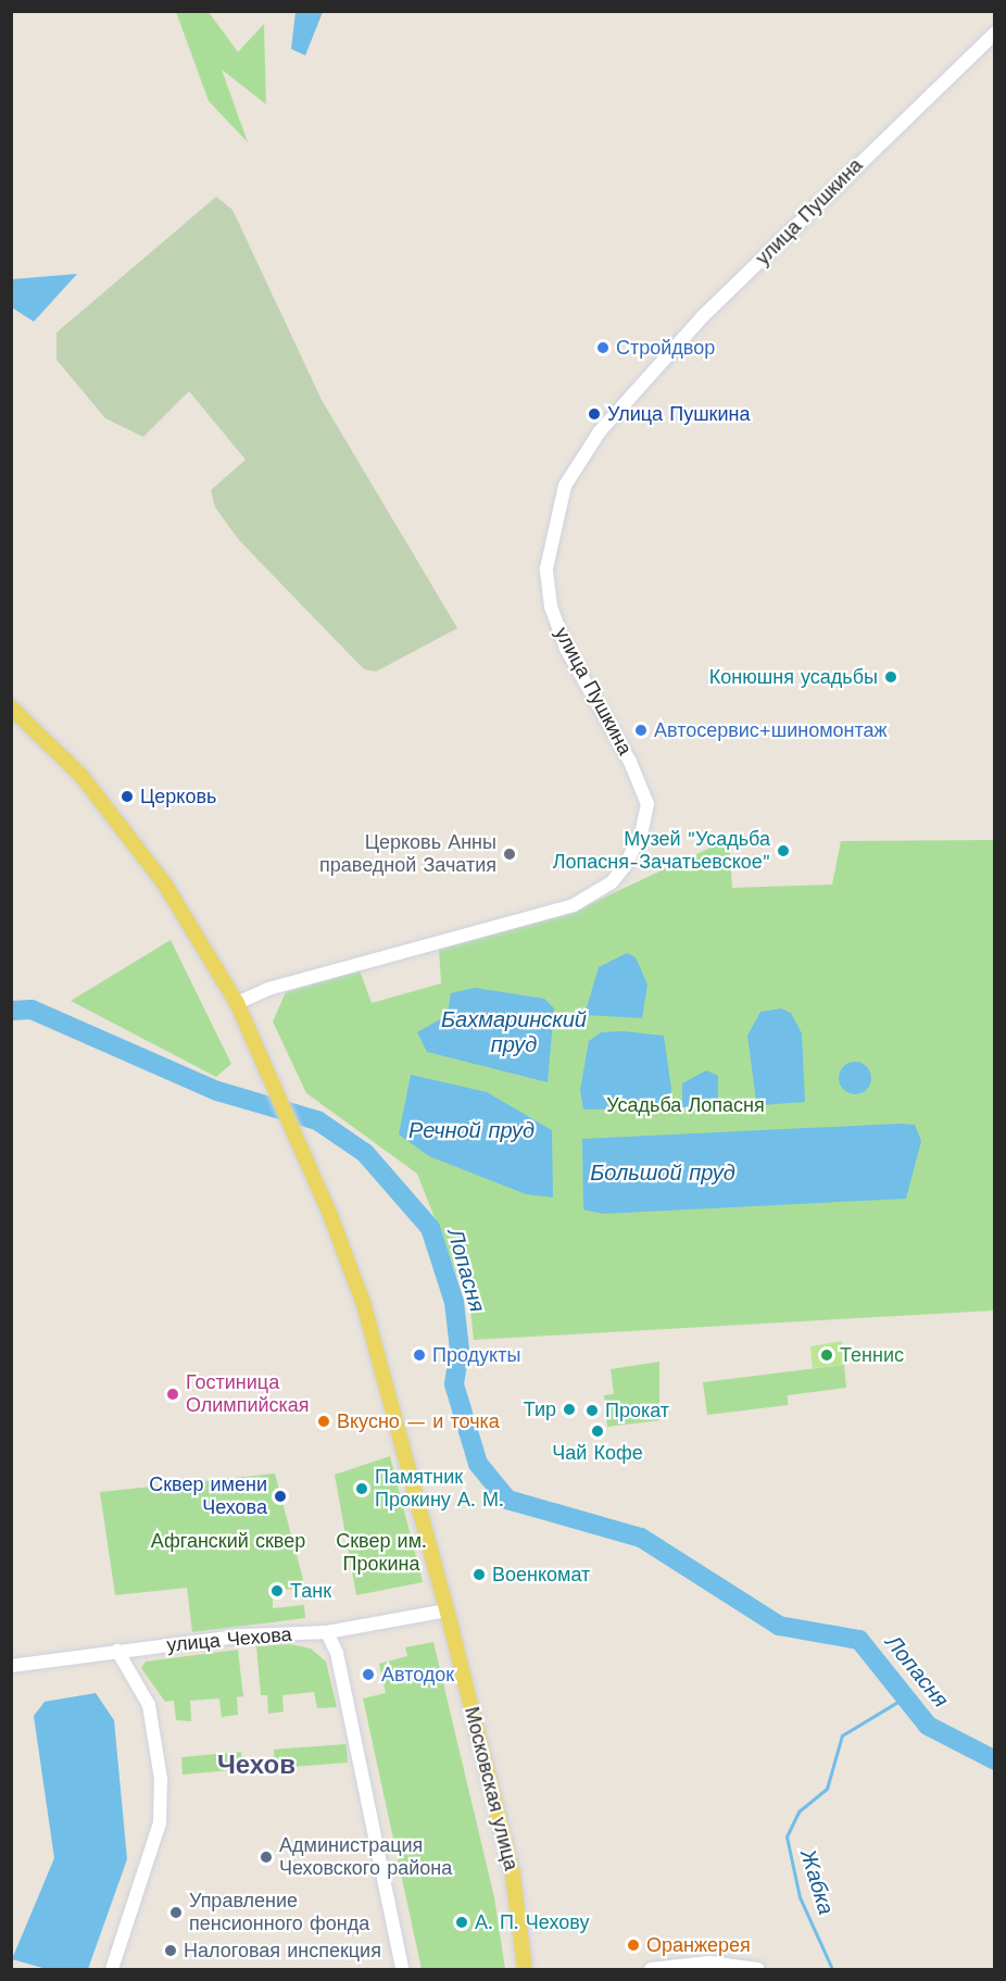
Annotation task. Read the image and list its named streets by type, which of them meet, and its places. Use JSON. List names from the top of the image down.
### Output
{
  "streets": {
    "main road": ["улица Пушкина", "улица Чехова", "Московская улица"]
  },
  "crossings": [
    ["улица Пушкина", "Московская улица"],
    ["улица Чехова", "Московская улица"]
  ],
  "districts": ["Чехов"],
  "water": [
    "Бахмаринский пруд",
    "Речной пруд",
    "Большой пруд",
    "Лопасня",
    "Жабка"
  ],
  "parks": ["Усадьба Лопасня", "Афганский сквер", "Сквер им. Прокина"],
  "places": [
    "Стройдвор",
    "Улица Пушкина",
    "Конюшня усадьбы",
    "Автосервис+шиномонтаж",
    "Церковь",
    "Музей \"Усадьба Лопасня-Зачатьевское\"",
    "Церковь Анны праведной Зачатия",
    "Продукты",
    "Теннис",
    "Гостиница Олимпийская",
    "Тир",
    "Прокат",
    "Вкусно — и точка",
    "Чай Кофе",
    "Памятник Прокину А. М.",
    "Сквер имени Чехова",
    "Военкомат",
    "Танк",
    "Автодок",
    "Администрация Чеховского района",
    "Управление пенсионного фонда",
    "А. П. Чехову",
    "Оранжерея",
    "Налоговая инспекция"
  ]
}
